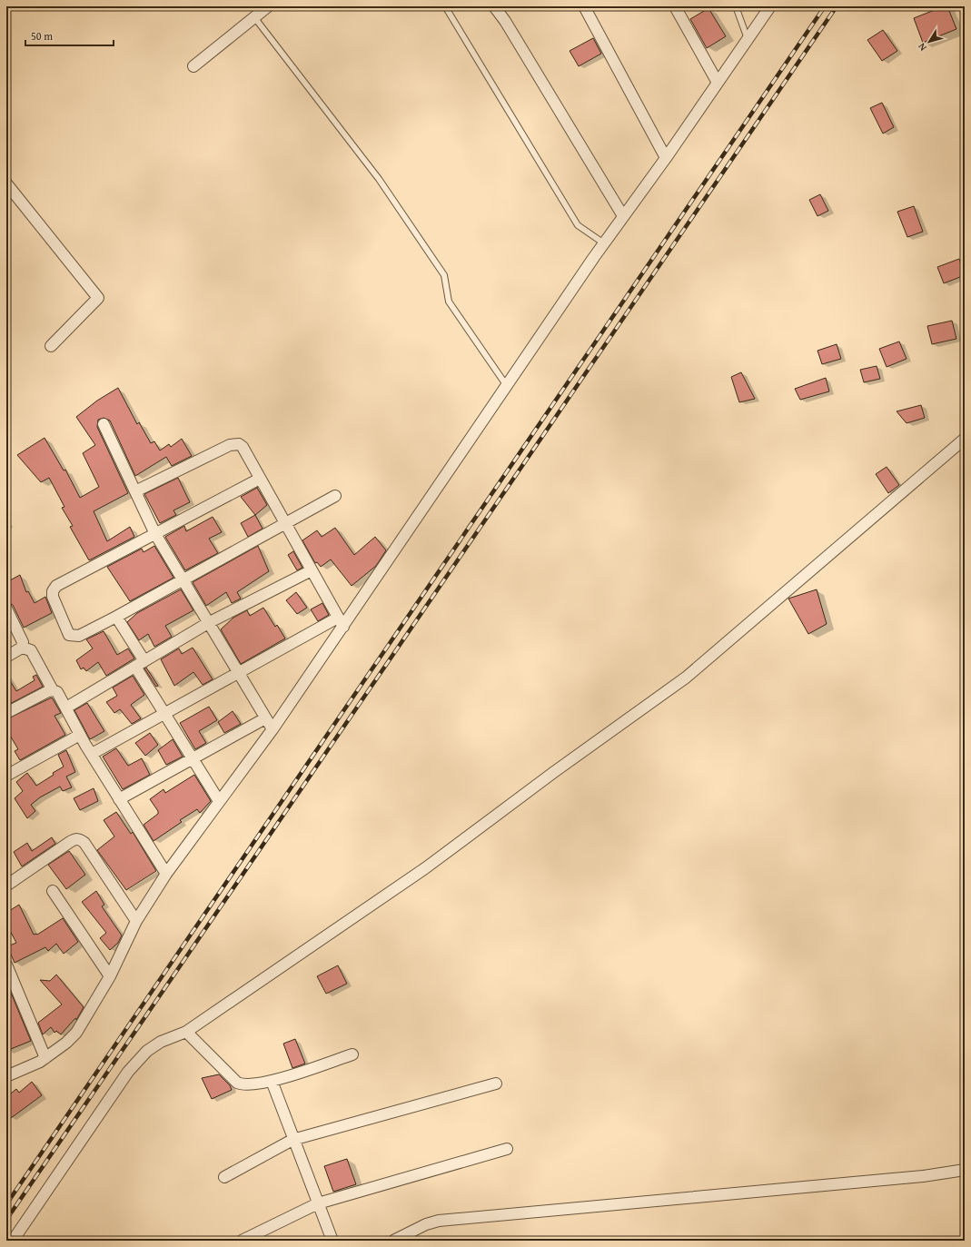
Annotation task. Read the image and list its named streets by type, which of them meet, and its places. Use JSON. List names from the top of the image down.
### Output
{
  "scale_bar": "50 m",
  "north": "bottom left"
}
